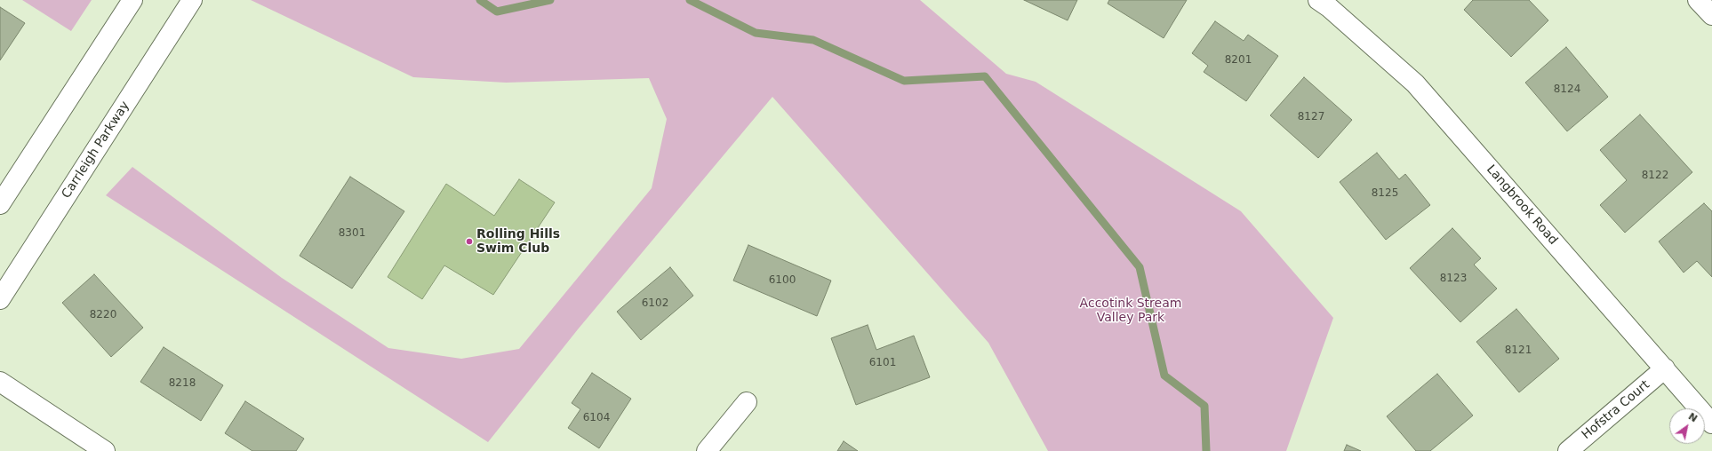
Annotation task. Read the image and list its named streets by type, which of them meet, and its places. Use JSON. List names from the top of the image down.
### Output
{
  "streets": {
    "street": ["Carrleigh Parkway", "Langbrook Road", "Hofstra Court"]
  },
  "crossings": [
    ["Langbrook Road", "Hofstra Court"]
  ],
  "parks": ["Accotink Stream Valley Park"],
  "places": ["Rolling Hills Swim Club"],
  "house_numbers": [
    "8201",
    "8124",
    "8127",
    "8122",
    "8125",
    "8301",
    "8123",
    "6100",
    "6102",
    "8220",
    "8121",
    "6101",
    "8218",
    "6104"
  ],
  "north": "top right"
}
